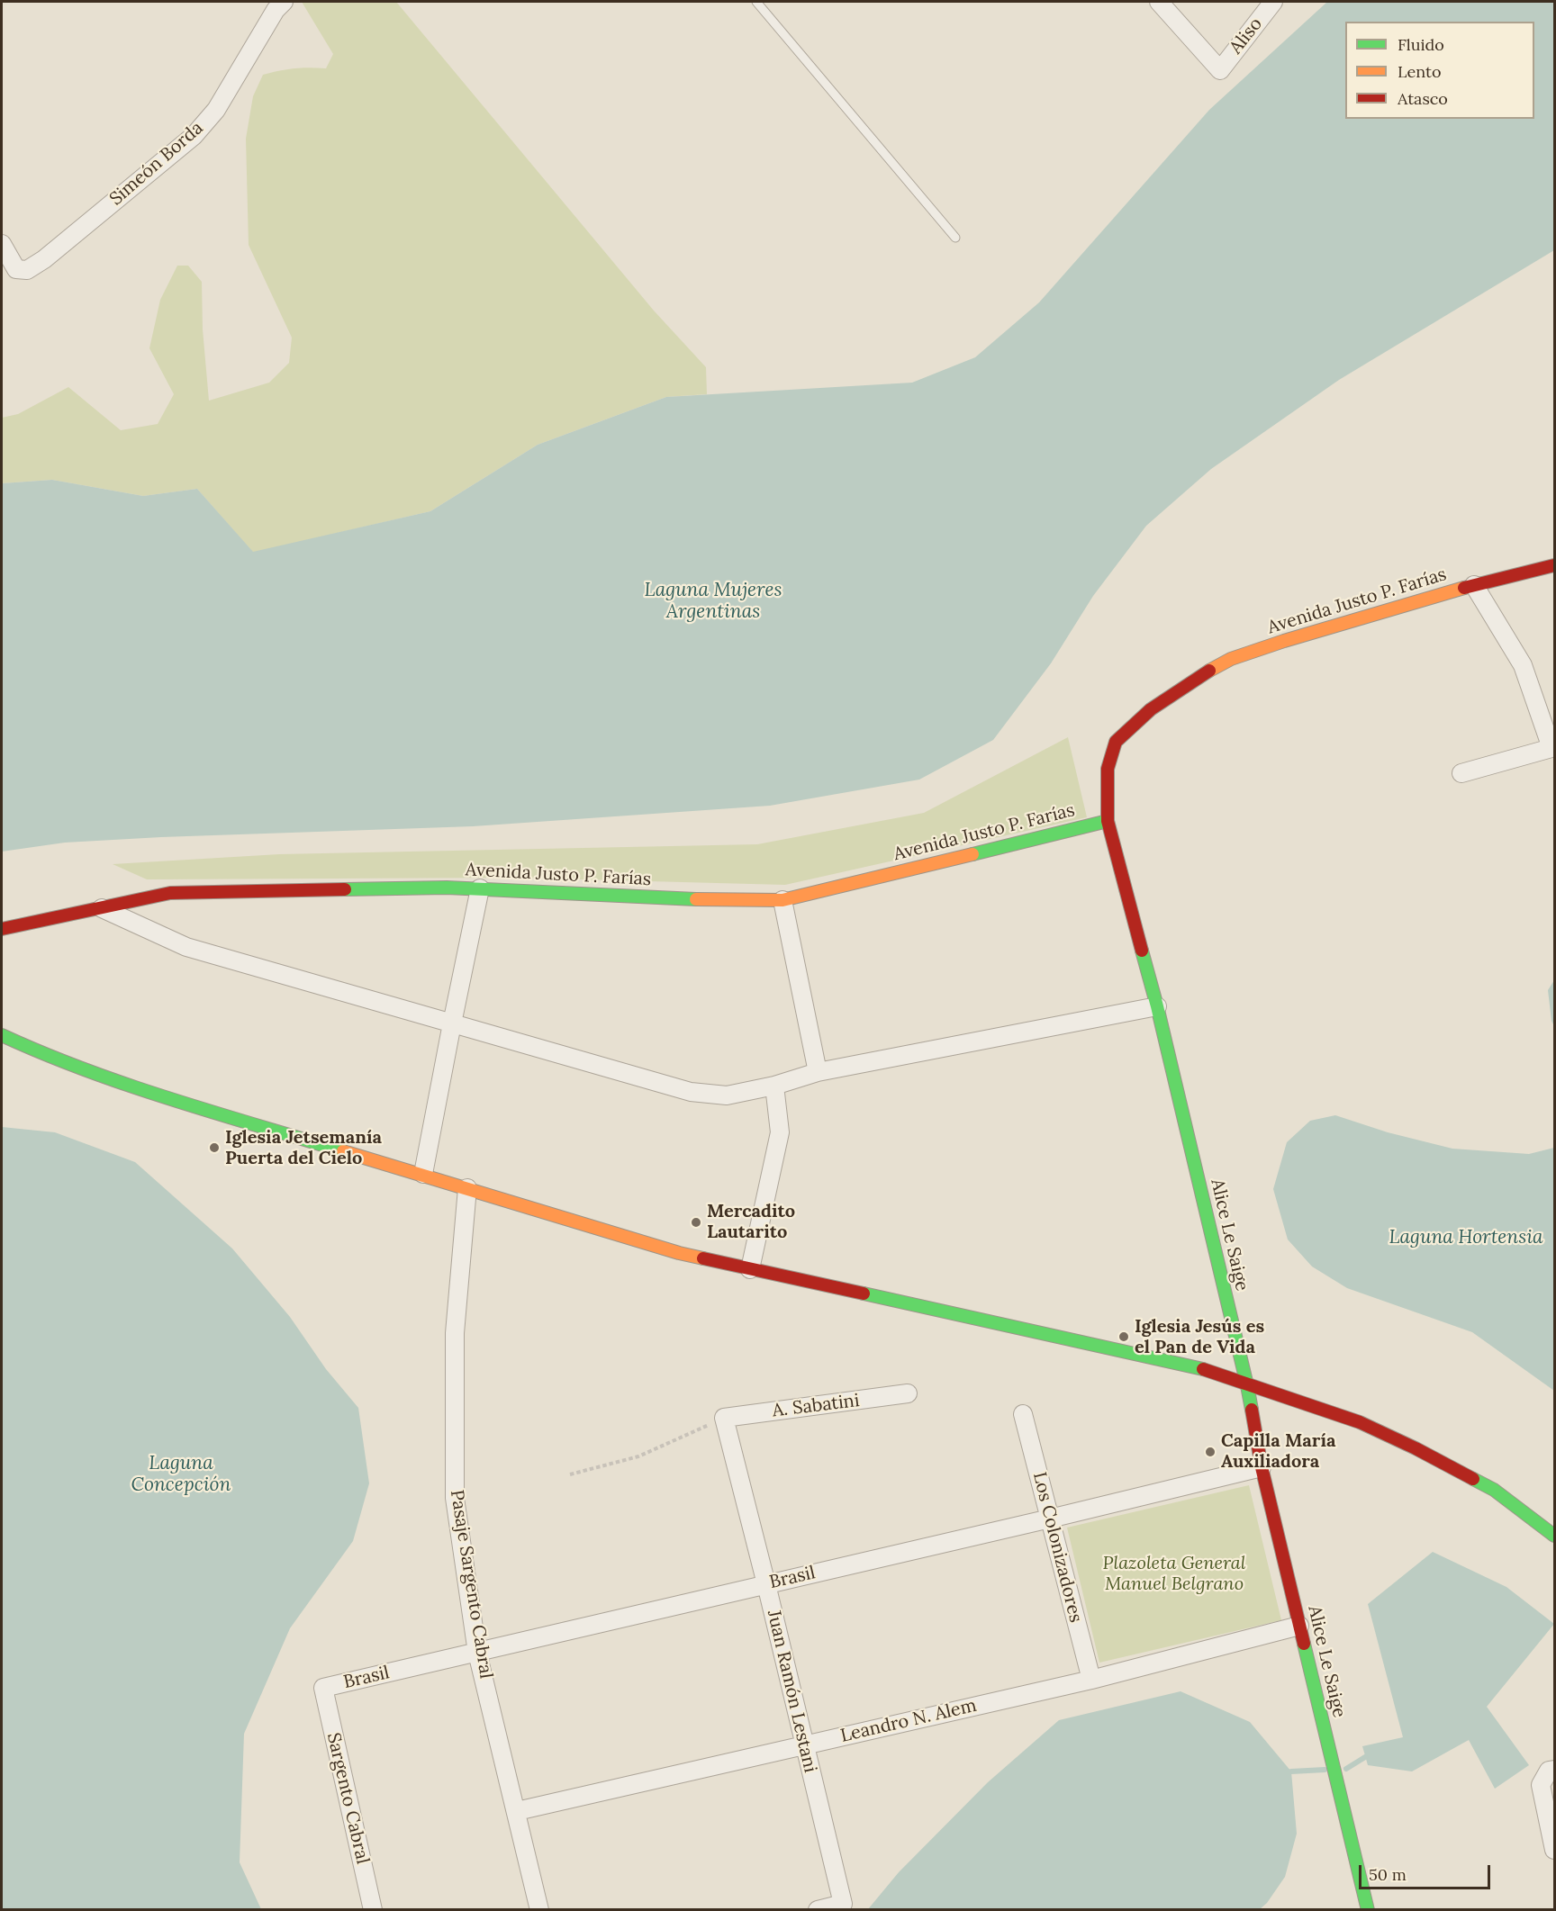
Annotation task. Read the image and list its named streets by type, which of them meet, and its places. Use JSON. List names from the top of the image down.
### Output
{
  "streets": {
    "street": [
      "Aliso",
      "Simeón Borda",
      "Avenida Justo P. Farías",
      "Alice Le Saige",
      "A. Sabatini",
      "Los Colonizadores",
      "Brasil",
      "Pasaje Sargento Cabral",
      "Juan Ramón Lestani",
      "Leandro N. Alem",
      "Sargento Cabral"
    ]
  },
  "crossings": [
    ["Avenida Justo P. Farías", "Alice Le Saige"],
    ["Alice Le Saige", "Brasil"],
    ["Alice Le Saige", "Leandro N. Alem"],
    ["A. Sabatini", "Juan Ramón Lestani"],
    ["Los Colonizadores", "Brasil"],
    ["Los Colonizadores", "Leandro N. Alem"],
    ["Brasil", "Pasaje Sargento Cabral"],
    ["Brasil", "Juan Ramón Lestani"],
    ["Brasil", "Sargento Cabral"],
    ["Pasaje Sargento Cabral", "Leandro N. Alem"],
    ["Juan Ramón Lestani", "Leandro N. Alem"]
  ],
  "water": ["Laguna Mujeres Argentinas", "Laguna Hortensia", "Laguna Concepción"],
  "parks": ["Plazoleta General Manuel Belgrano"],
  "places": [
    "Iglesia Jetsemanía Puerta del Cielo",
    "Mercadito Lautarito",
    "Iglesia Jesús es el Pan de Vida",
    "Capilla María Auxiliadora"
  ],
  "legend": ["Fluido", "Lento", "Atasco"],
  "scale_bar": "50 m"
}
